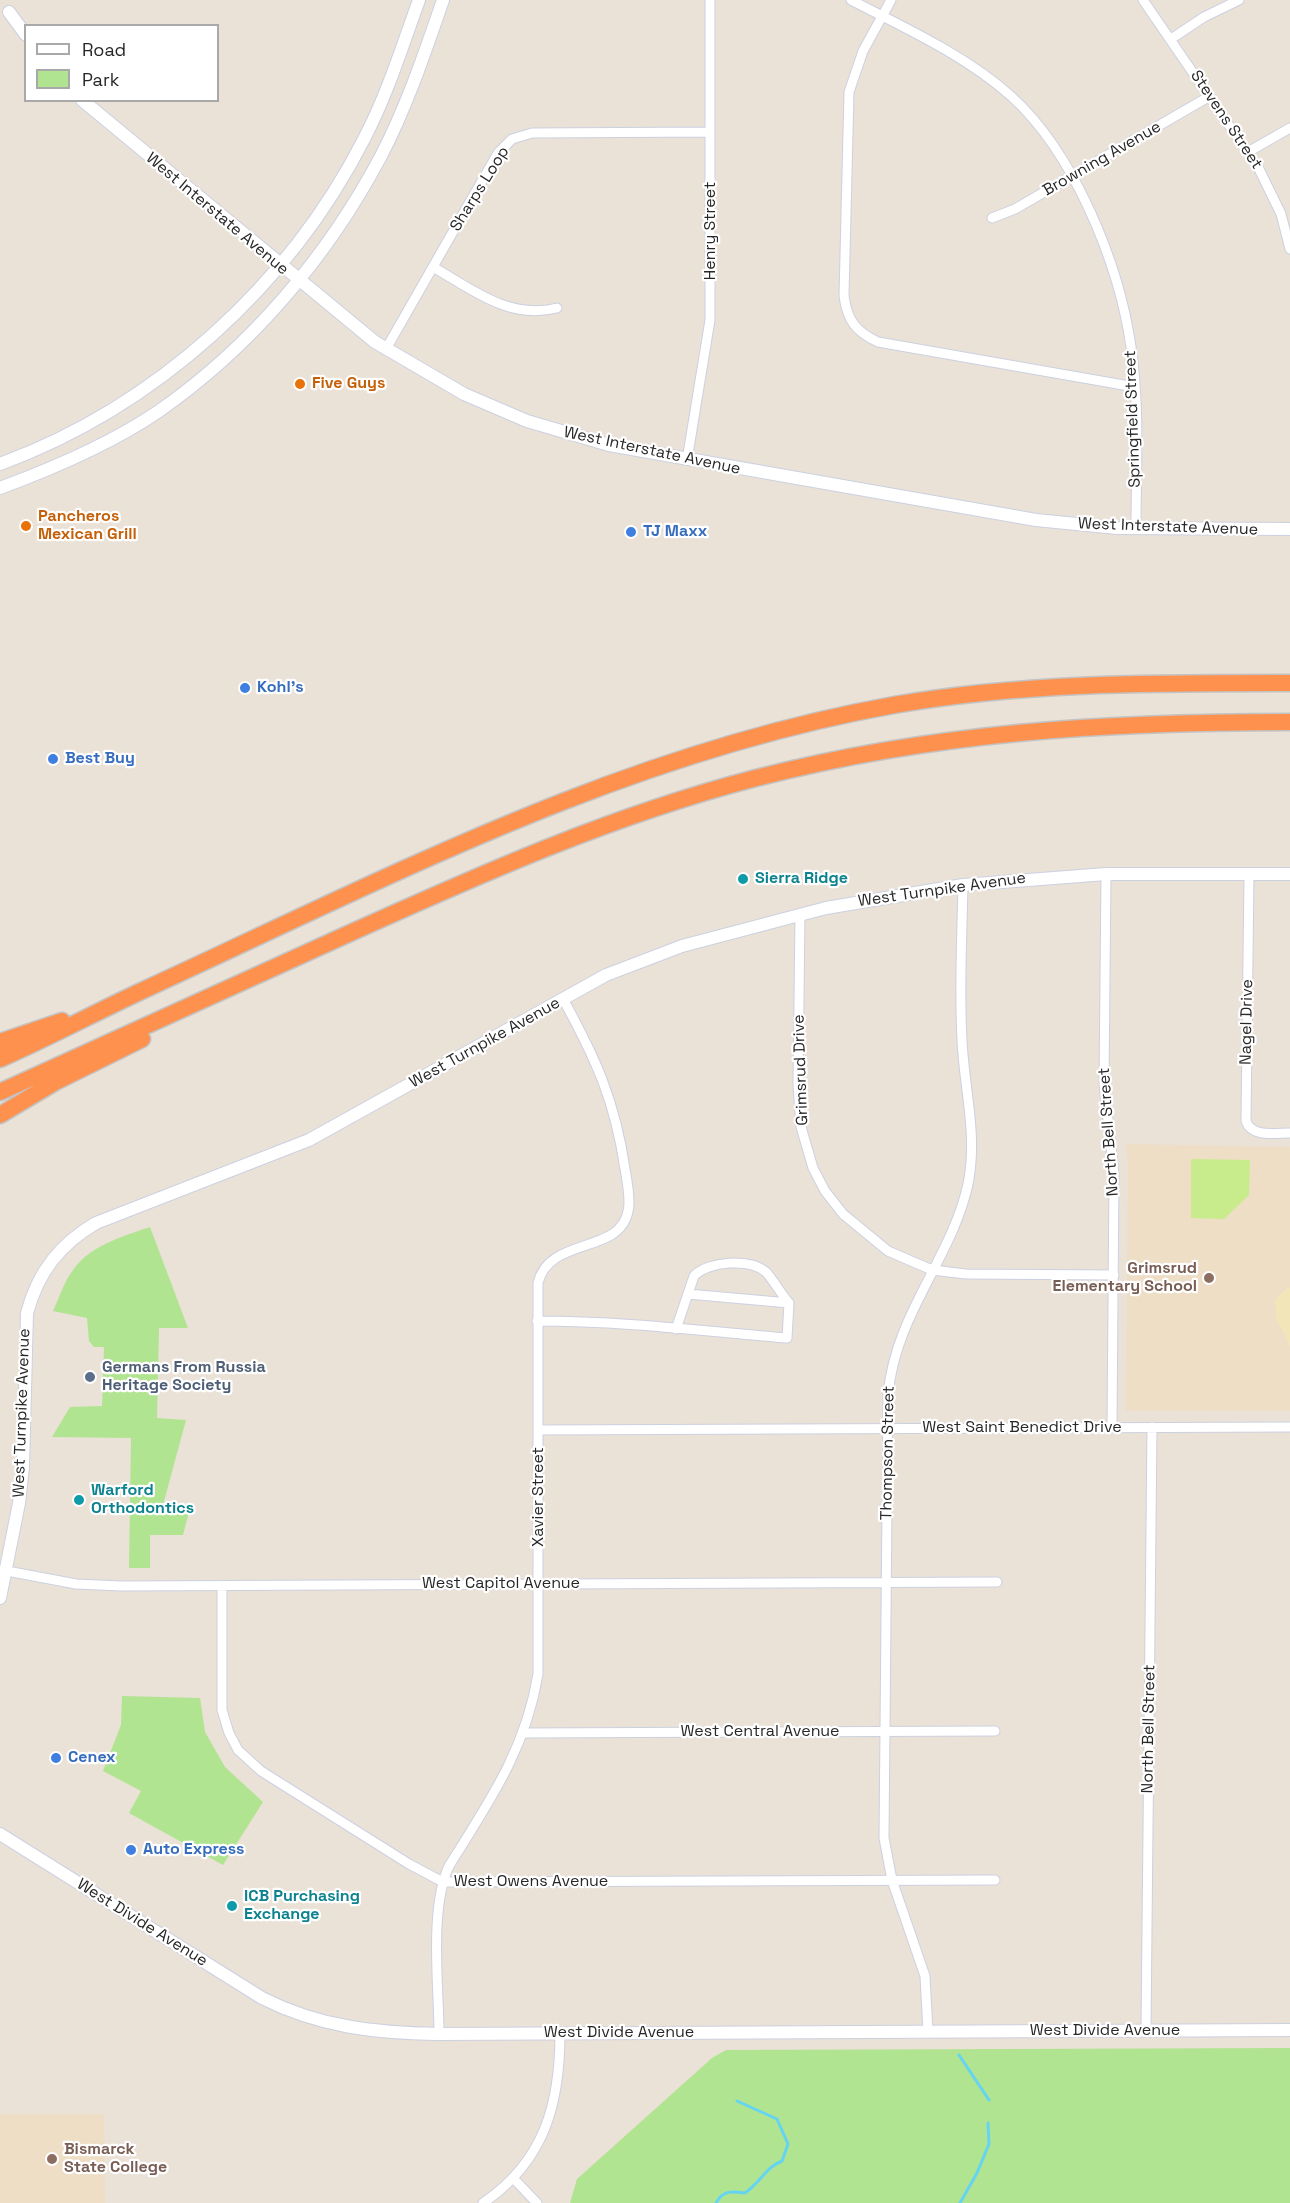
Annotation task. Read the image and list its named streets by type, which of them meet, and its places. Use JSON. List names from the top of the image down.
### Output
{
  "streets": {
    "street": [
      "Stevens Street",
      "Browning Avenue",
      "Sharps Loop",
      "West Interstate Avenue",
      "Henry Street",
      "Springfield Street",
      "West Turnpike Avenue",
      "Nagel Drive",
      "Grimsrud Drive",
      "North Bell Street",
      "West Saint Benedict Drive",
      "Thompson Street",
      "Xavier Street",
      "West Capitol Avenue",
      "West Central Avenue",
      "West Owens Avenue",
      "West Divide Avenue"
    ]
  },
  "crossings": [
    ["Stevens Street", "Browning Avenue"],
    ["Browning Avenue", "Springfield Street"],
    ["Sharps Loop", "West Interstate Avenue"],
    ["Sharps Loop", "Henry Street"],
    ["West Interstate Avenue", "Henry Street"],
    ["West Interstate Avenue", "Springfield Street"],
    ["West Turnpike Avenue", "Nagel Drive"],
    ["West Turnpike Avenue", "Grimsrud Drive"],
    ["West Turnpike Avenue", "North Bell Street"],
    ["West Turnpike Avenue", "Thompson Street"],
    ["West Turnpike Avenue", "Xavier Street"],
    ["West Turnpike Avenue", "West Capitol Avenue"],
    ["Grimsrud Drive", "North Bell Street"],
    ["Grimsrud Drive", "Thompson Street"],
    ["North Bell Street", "West Saint Benedict Drive"],
    ["North Bell Street", "West Divide Avenue"],
    ["West Saint Benedict Drive", "Thompson Street"],
    ["West Saint Benedict Drive", "Xavier Street"],
    ["Thompson Street", "West Capitol Avenue"],
    ["Thompson Street", "West Central Avenue"],
    ["Thompson Street", "West Owens Avenue"],
    ["Thompson Street", "West Divide Avenue"],
    ["Xavier Street", "West Capitol Avenue"],
    ["Xavier Street", "West Central Avenue"],
    ["Xavier Street", "West Owens Avenue"],
    ["Xavier Street", "West Divide Avenue"],
    ["West Capitol Avenue", "West Owens Avenue"]
  ],
  "places": [
    "Five Guys",
    "Pancheros Mexican Grill",
    "TJ Maxx",
    "Kohl's",
    "Best Buy",
    "Sierra Ridge",
    "Grimsrud Elementary School",
    "Germans From Russia Heritage Society",
    "Warford Orthodontics",
    "Cenex",
    "Auto Express",
    "ICB Purchasing Exchange",
    "Bismarck State College"
  ],
  "legend": ["Road", "Park"]
}
